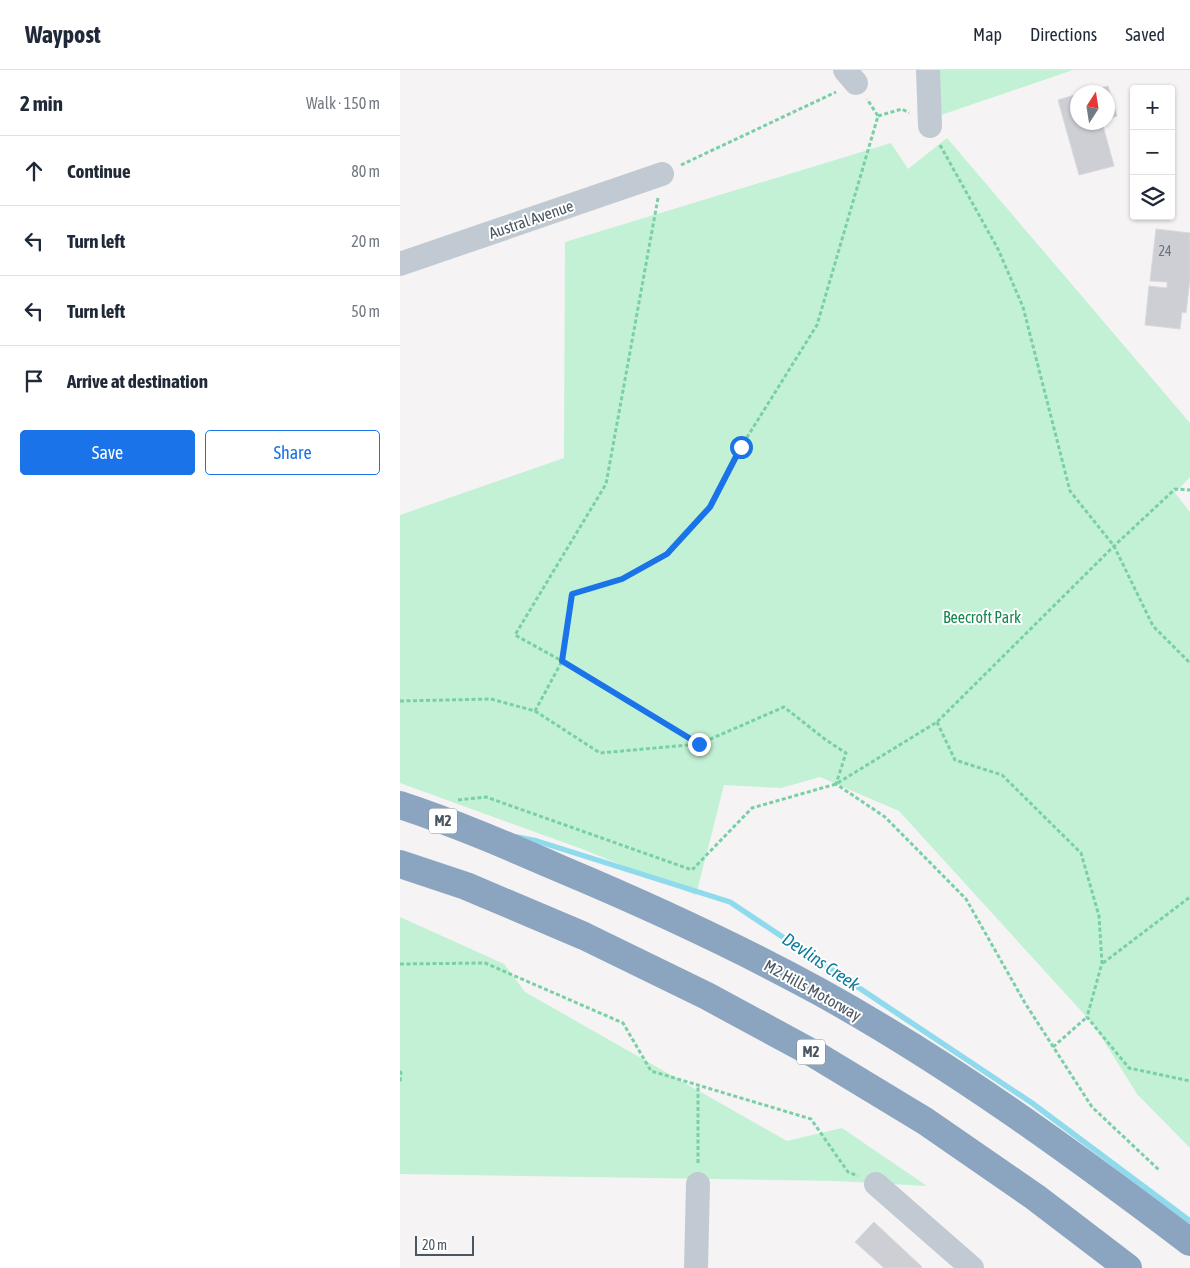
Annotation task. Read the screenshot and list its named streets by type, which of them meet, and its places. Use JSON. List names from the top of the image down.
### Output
{
  "streets": {
    "highway": ["M2", "M2 Hills Motorway"],
    "street": ["Austral Avenue"]
  },
  "water": ["Devlins Creek"],
  "parks": ["Beecroft Park"],
  "house_numbers": ["24"],
  "scale_bar": "20 m",
  "north": "top",
  "page": {
    "header": "Waypost",
    "nav": ["Map", "Directions", "Saved"],
    "heading": ["2 min", "Walk · 150 m"],
    "map_buttons": ["+", "−"],
    "list": [
      ["Continue", "80 m"],
      ["Turn left", "20 m"],
      ["Turn left", "50 m"],
      "Arrive at destination"
    ],
    "buttons": ["Save", "Share"],
    "scale": "20 m"
  }
}
